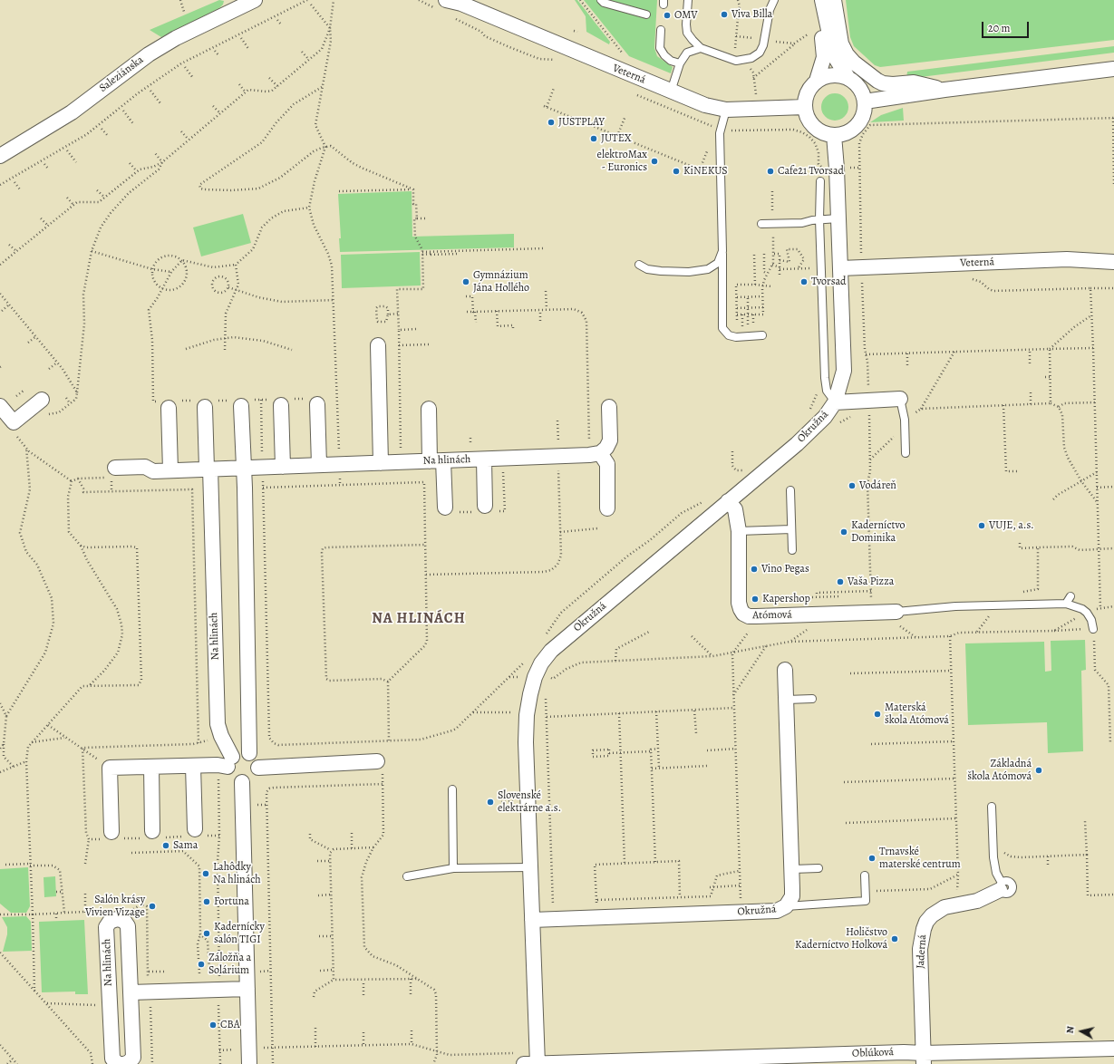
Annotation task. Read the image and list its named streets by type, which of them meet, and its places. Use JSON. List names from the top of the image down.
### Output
{
  "streets": {
    "street": [
      "Saleziánska",
      "Veterná",
      "Okružná",
      "Na hlinách",
      "Atómová",
      "Jaderná",
      "Oblúková"
    ]
  },
  "crossings": [
    ["Veterná", "Okružná"],
    ["Okružná", "Atómová"],
    ["Okružná", "Oblúková"],
    ["Jaderná", "Oblúková"]
  ],
  "districts": ["NA HLINÁCH"],
  "places": [
    "Viva Billa",
    "OMV",
    "JUSTPLAY",
    "JUTEX",
    "elektroMax - Euronics",
    "KiNEKUS",
    "Cafe21 Tvorsad",
    "Gymnázium Jána Hollého",
    "Tvorsad",
    "Vodáreň",
    "VUJE, a.s.",
    "Kaderníctvo Dominika",
    "Vino Pegas",
    "Vaša Pizza",
    "Kapershop",
    "Materská škola Atómová",
    "Základná škola Atómová",
    "Slovenské elektrárne a.s.",
    "Sama",
    "Trnavské materské centrum",
    "Lahôdky Na hlinách",
    "Fortuna",
    "Salón krásy Vivien Vizage",
    "Kadernícky salón TIGI",
    "Holičstvo Kaderníctvo Holková",
    "Záložňa a Solárium",
    "CBA"
  ],
  "scale_bar": "20 m",
  "north": "left"
}
